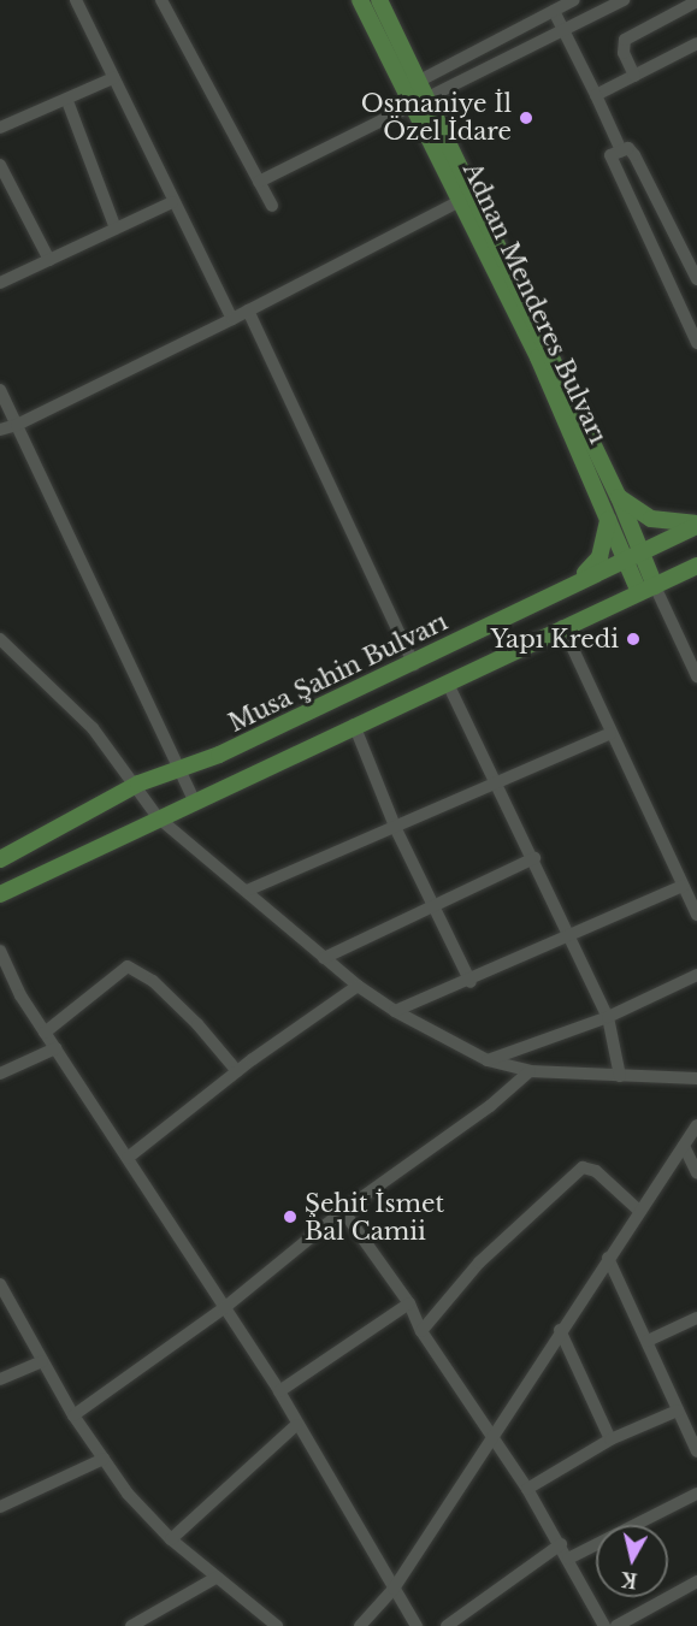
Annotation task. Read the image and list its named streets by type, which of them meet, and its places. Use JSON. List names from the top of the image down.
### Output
{
  "streets": {
    "main road": ["Adnan Menderes Bulvarı", "Musa Şahin Bulvarı"]
  },
  "crossings": [
    ["Adnan Menderes Bulvarı", "Musa Şahin Bulvarı"]
  ],
  "places": ["Osmaniye İl Özel İdare", "Yapı Kredi", "Şehit İsmet Bal Camii"],
  "north": "bottom"
}
